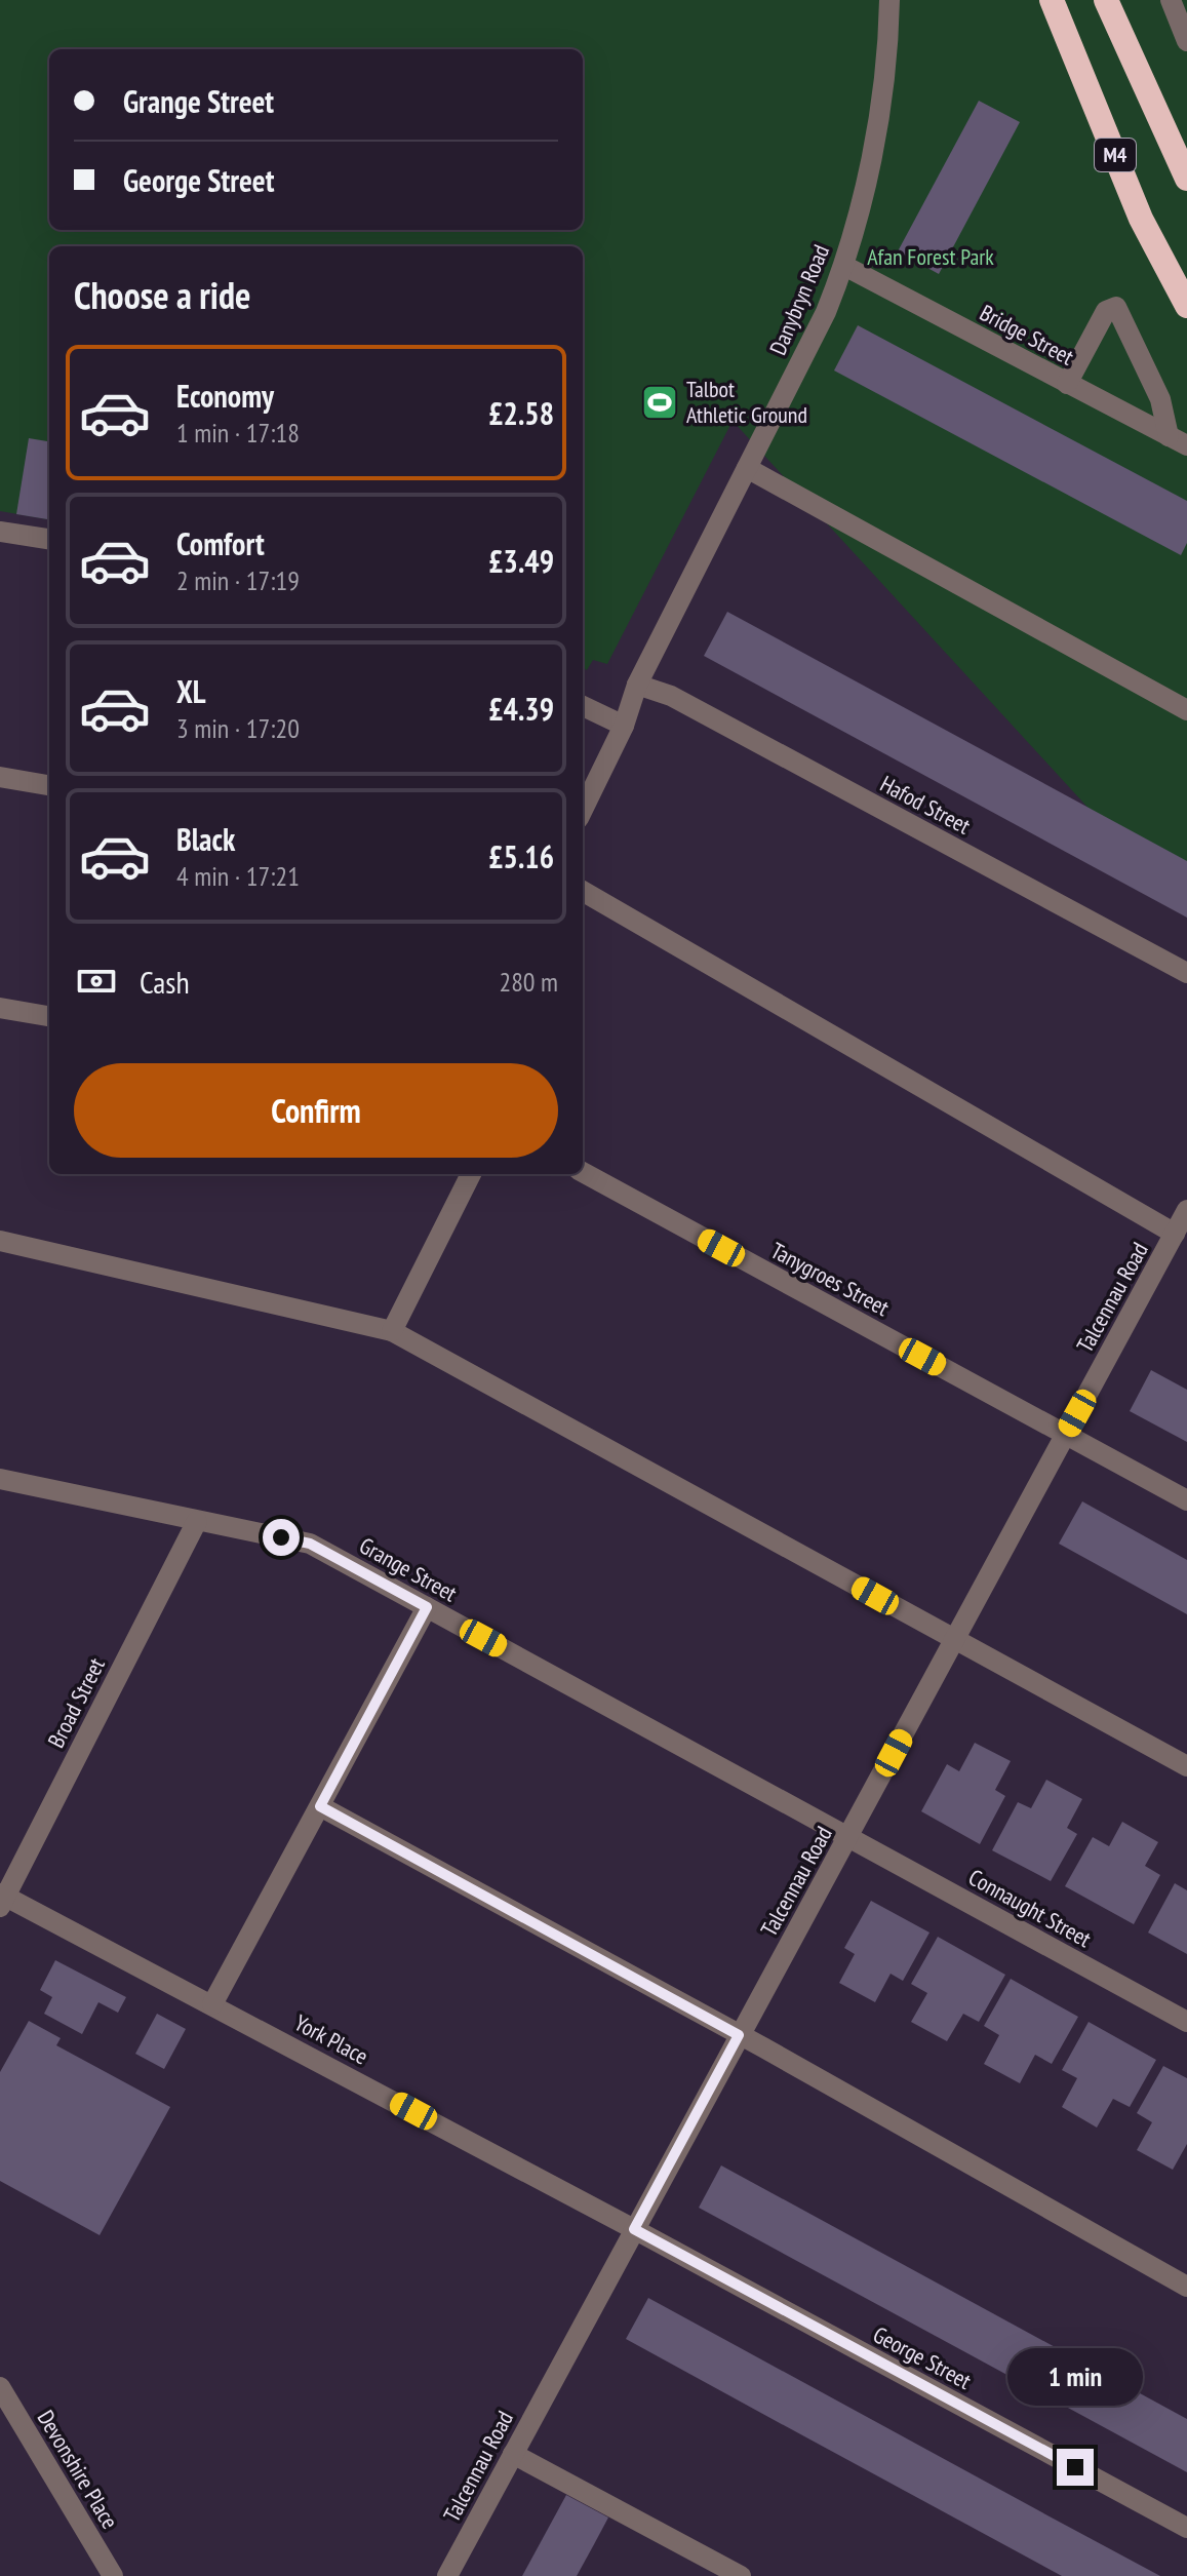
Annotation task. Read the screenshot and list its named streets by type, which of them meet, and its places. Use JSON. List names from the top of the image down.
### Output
{
  "streets": {
    "highway": ["M4"],
    "street": [
      "Danybryn Road",
      "Bridge Street",
      "Hafod Street",
      "Tanygroes Street",
      "Talcennau Road",
      "Grange Street",
      "Broad Street",
      "Connaught Street",
      "York Place",
      "George Street",
      "Devonshire Place"
    ]
  },
  "crossings": [
    ["Danybryn Road", "Bridge Street"],
    ["Danybryn Road", "Hafod Street"],
    ["Tanygroes Street", "Talcennau Road"],
    ["Talcennau Road", "Grange Street"],
    ["Talcennau Road", "Connaught Street"],
    ["Talcennau Road", "York Place"],
    ["Talcennau Road", "George Street"],
    ["Grange Street", "Broad Street"],
    ["Grange Street", "Connaught Street"],
    ["Broad Street", "York Place"],
    ["York Place", "George Street"]
  ],
  "parks": ["Afan Forest Park"],
  "places": {
    "sports": ["Talbot Athletic Ground"]
  },
  "page": {
    "banner": ["Grange Street", "George Street"],
    "heading": "Choose a ride",
    "list": [
      {
        "name": "Economy",
        "note": "1 min · 17:18",
        "value": "£2.58"
      },
      {
        "name": "Comfort",
        "note": "2 min · 17:19",
        "value": "£3.49"
      },
      {
        "name": "XL",
        "note": "3 min · 17:20",
        "value": "£4.39"
      },
      {
        "name": "Black",
        "note": "4 min · 17:21",
        "value": "£5.16"
      }
    ],
    "pay": ["Cash", "280 m"],
    "buttons": "Confirm",
    "bubble": "1 min"
  }
}
